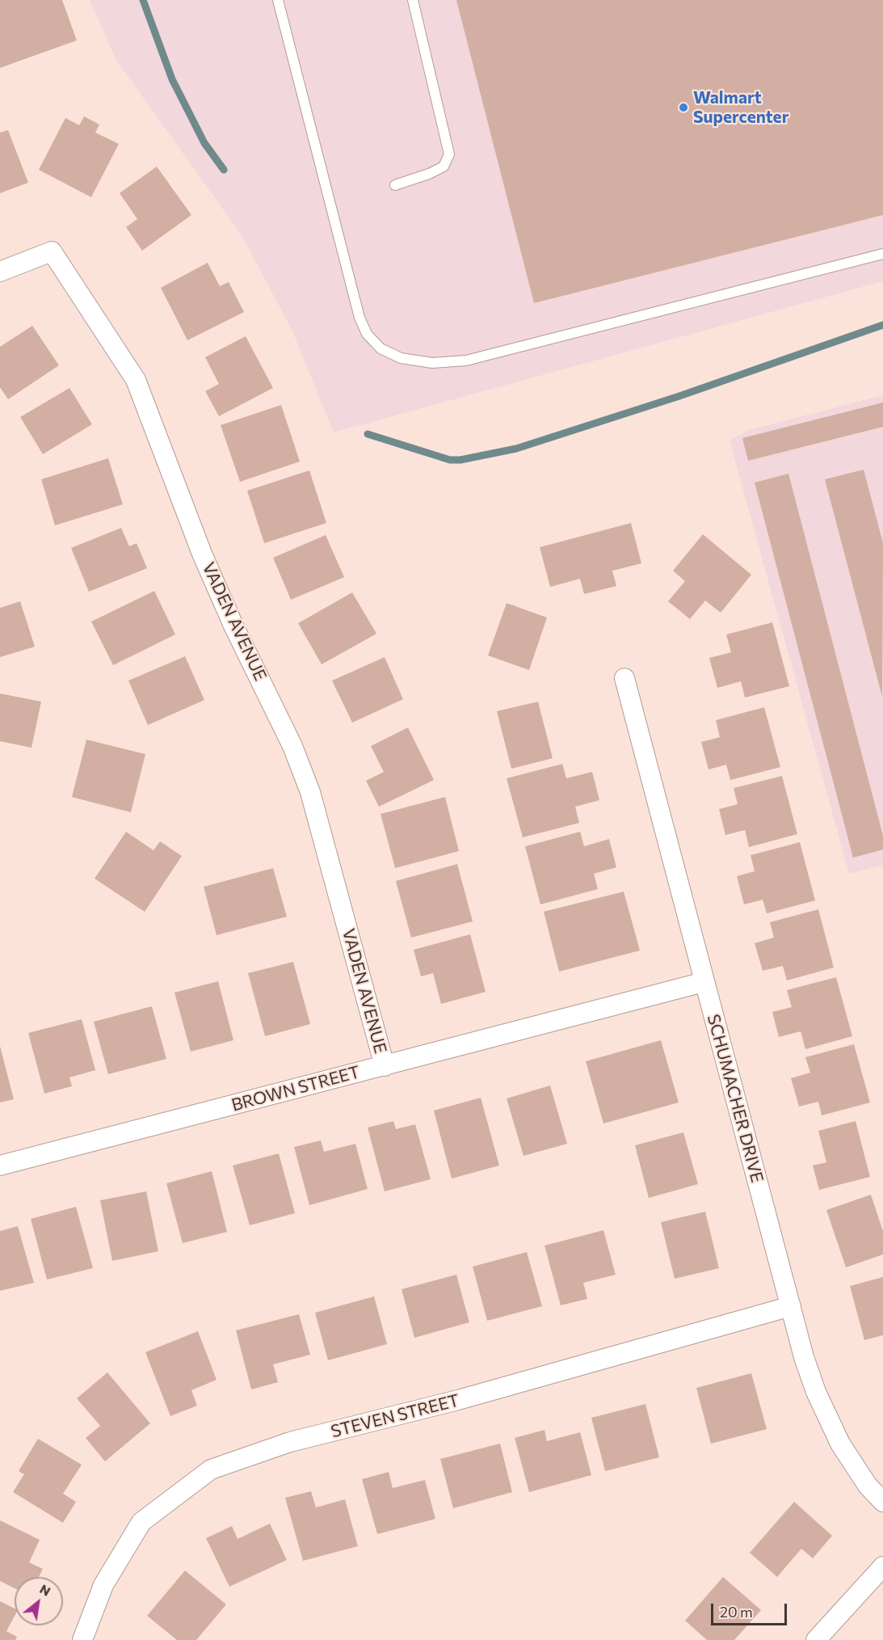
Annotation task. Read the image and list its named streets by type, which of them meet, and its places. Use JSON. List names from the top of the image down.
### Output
{
  "streets": {
    "street": [
      "VADEN AVENUE",
      "BROWN STREET",
      "SCHUMACHER DRIVE",
      "STEVEN STREET"
    ]
  },
  "crossings": [
    ["VADEN AVENUE", "BROWN STREET"],
    ["BROWN STREET", "SCHUMACHER DRIVE"],
    ["SCHUMACHER DRIVE", "STEVEN STREET"]
  ],
  "places": ["Walmart Supercenter"],
  "scale_bar": "20 m",
  "north": "top right"
}
